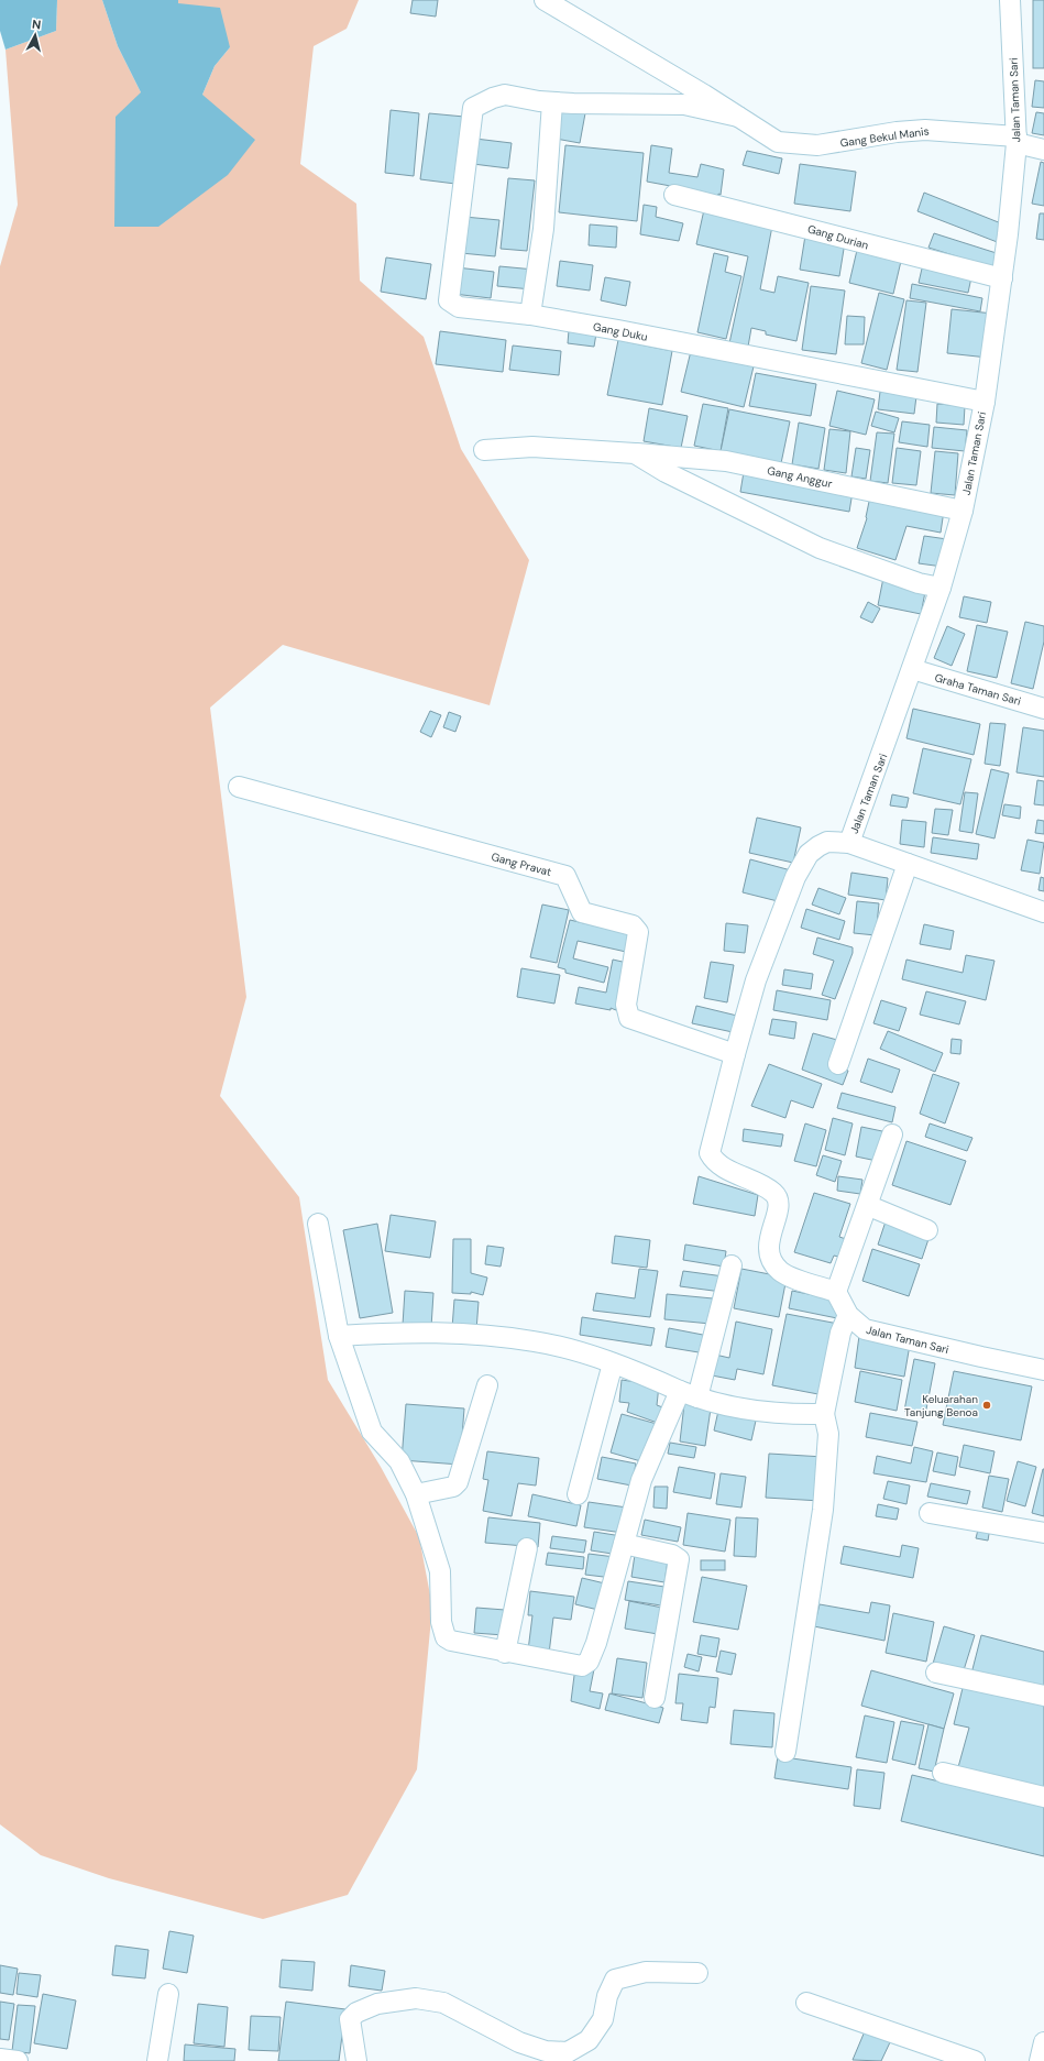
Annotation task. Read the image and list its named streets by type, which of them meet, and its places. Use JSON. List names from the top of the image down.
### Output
{
  "streets": {
    "street": [
      "Jalan Taman Sari",
      "Gang Bekul Manis",
      "Gang Durian",
      "Gang Duku",
      "Gang Anggur",
      "Graha Taman Sari",
      "Gang Pravat"
    ]
  },
  "crossings": [
    ["Jalan Taman Sari", "Gang Bekul Manis"],
    ["Jalan Taman Sari", "Gang Durian"],
    ["Jalan Taman Sari", "Gang Duku"],
    ["Jalan Taman Sari", "Gang Anggur"],
    ["Jalan Taman Sari", "Graha Taman Sari"],
    ["Jalan Taman Sari", "Gang Pravat"]
  ],
  "places": ["Keluarahan Tanjung Benoa"],
  "north": "top"
}
